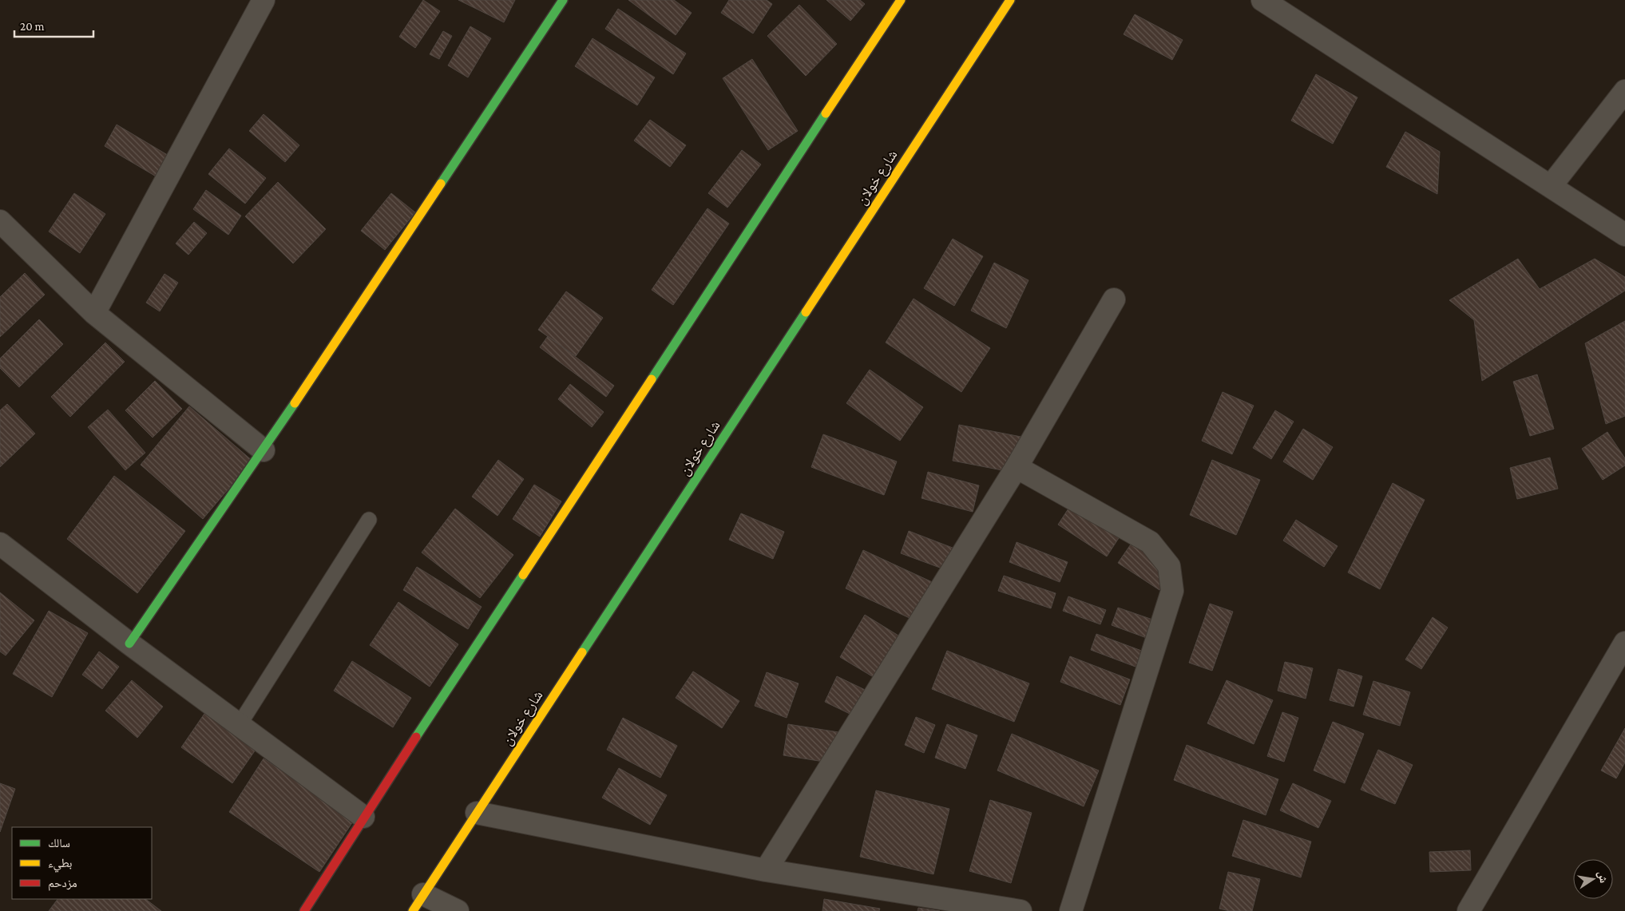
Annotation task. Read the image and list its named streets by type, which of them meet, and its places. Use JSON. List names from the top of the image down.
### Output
{
  "streets": {
    "main road": ["شارع خولان"]
  },
  "legend": ["سالك", "بطيء", "مزدحم"],
  "scale_bar": "20 m",
  "north": "right"
}
